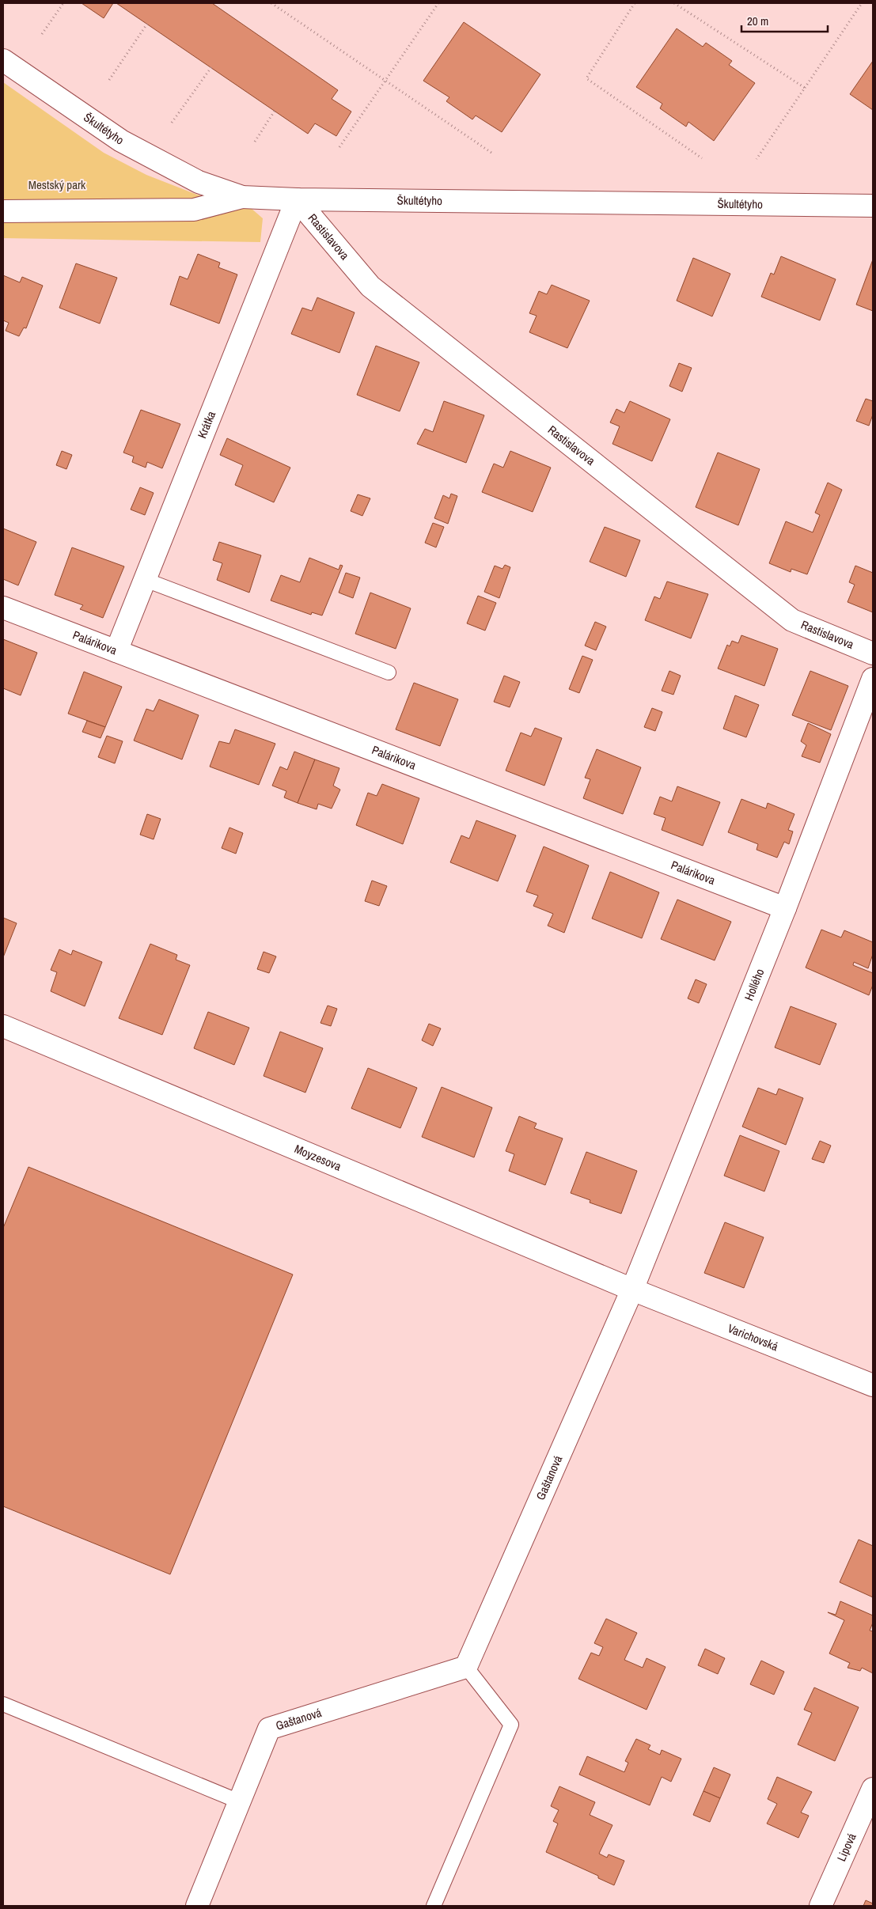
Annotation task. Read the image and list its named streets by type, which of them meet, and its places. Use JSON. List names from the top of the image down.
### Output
{
  "streets": {
    "street": [
      "Škultétyho",
      "Rastislavova",
      "Krátka",
      "Palárikova",
      "Hollého",
      "Moyzesova",
      "Varichovská",
      "Gaštanová",
      "Lipová"
    ]
  },
  "crossings": [
    ["Škultétyho", "Rastislavova"],
    ["Škultétyho", "Krátka"],
    ["Rastislavova", "Krátka"],
    ["Krátka", "Palárikova"],
    ["Palárikova", "Hollého"],
    ["Hollého", "Moyzesova"],
    ["Hollého", "Varichovská"],
    ["Hollého", "Gaštanová"],
    ["Moyzesova", "Varichovská"],
    ["Moyzesova", "Gaštanová"],
    ["Varichovská", "Gaštanová"]
  ],
  "parks": ["Mestský park"],
  "scale_bar": "20 m"
}
